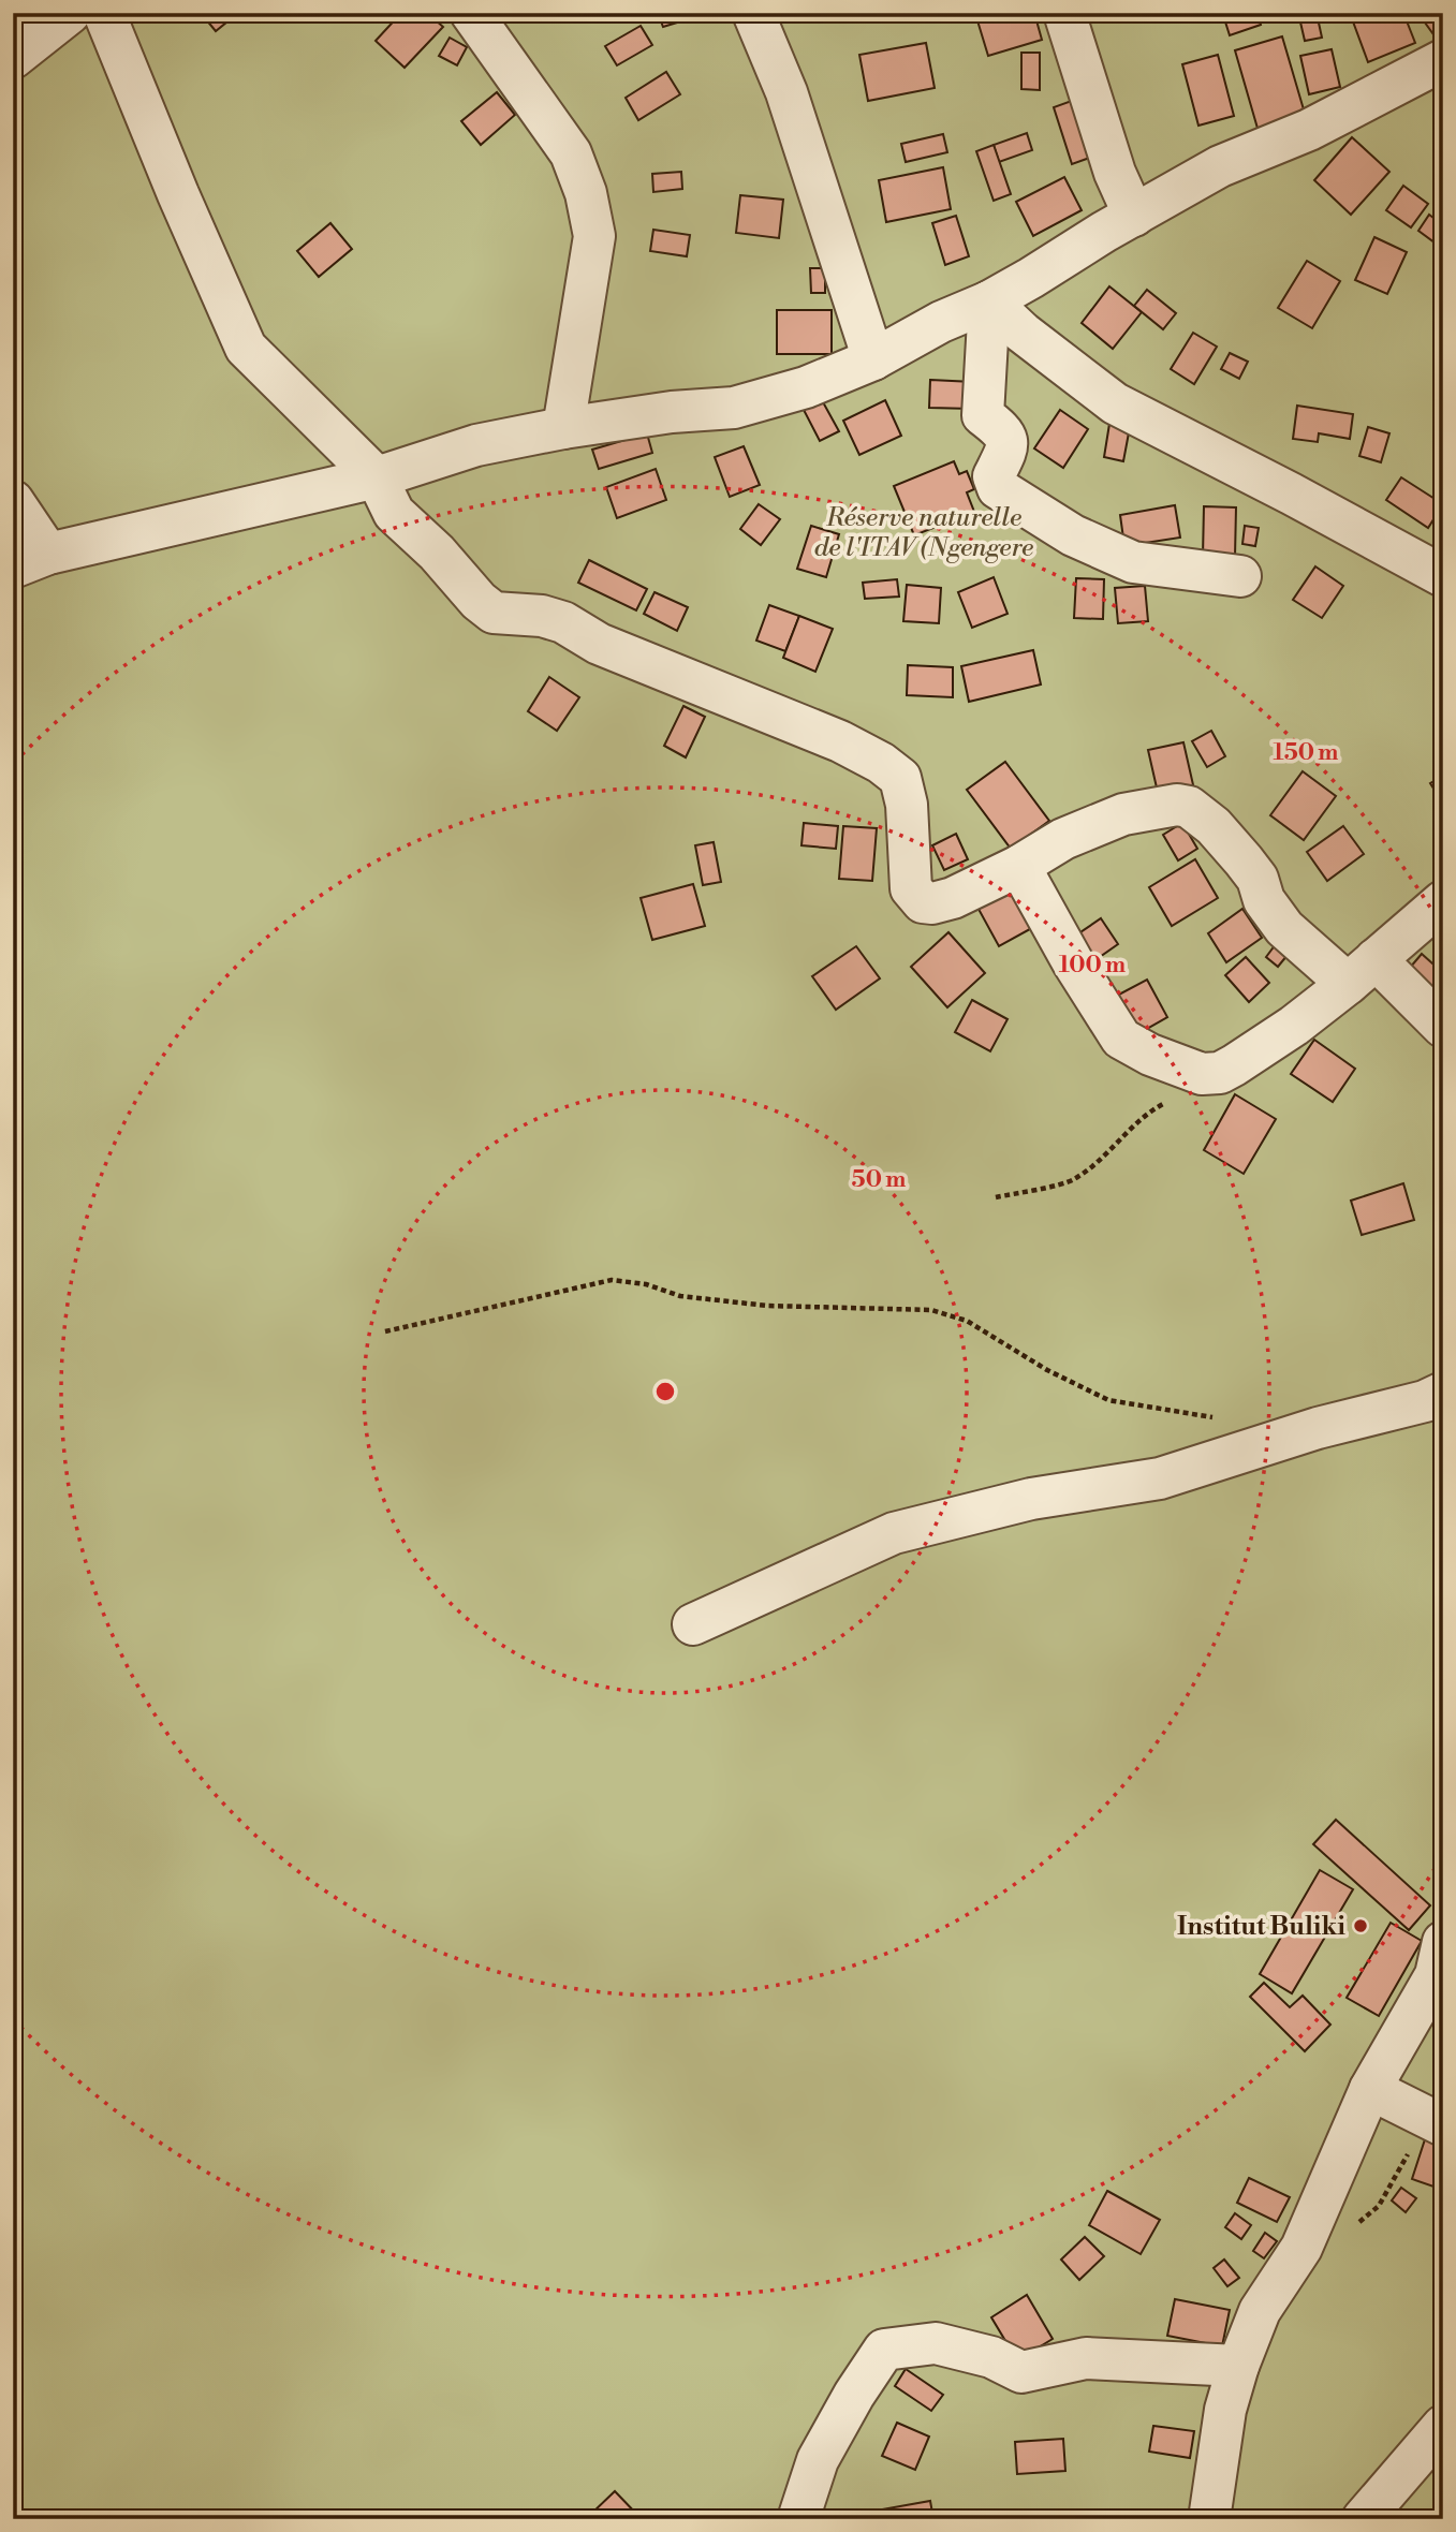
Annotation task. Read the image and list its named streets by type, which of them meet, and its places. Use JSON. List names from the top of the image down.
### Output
{
  "parks": ["Réserve naturelle de l'ITAV (Ngengere"],
  "places": ["Institut Buliki"],
  "rings": ["150 m", "100 m", "50 m"]
}
